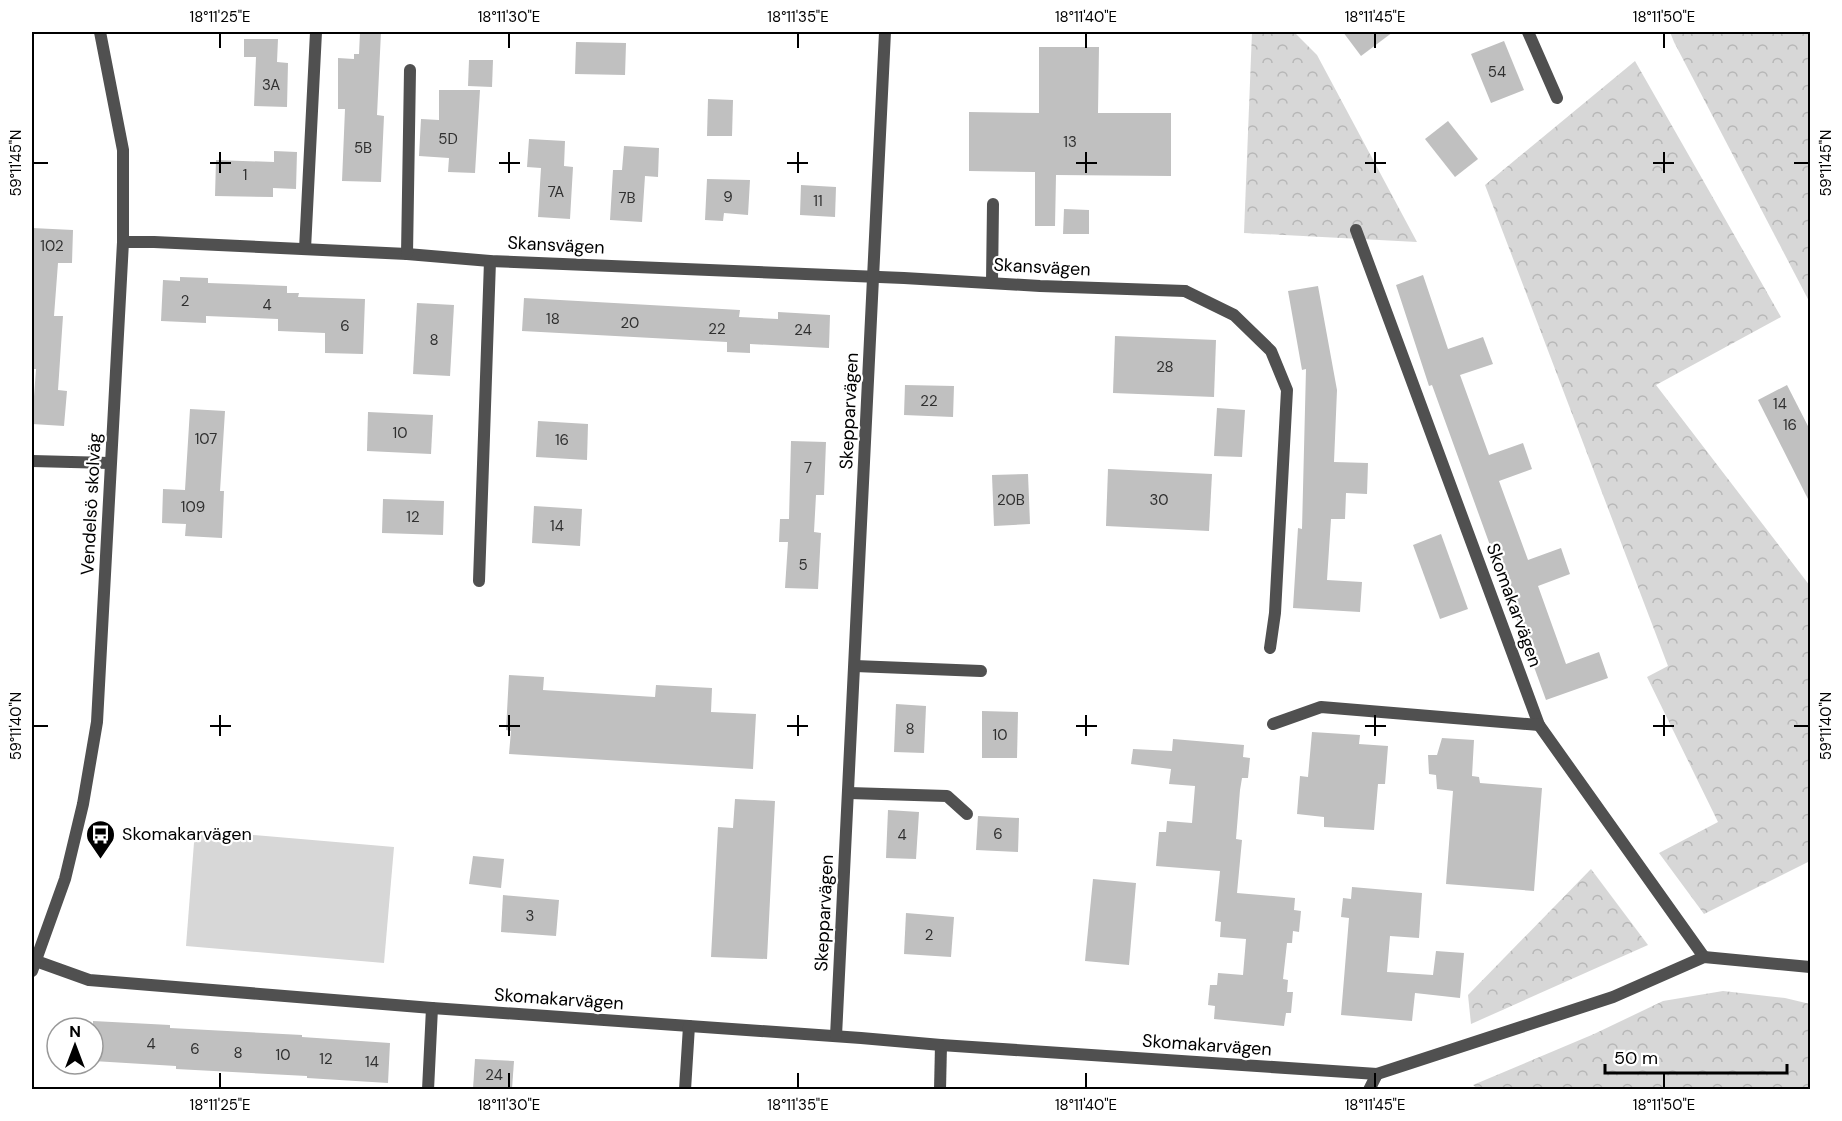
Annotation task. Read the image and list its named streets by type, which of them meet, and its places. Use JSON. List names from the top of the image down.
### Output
{
  "streets": {
    "street": [
      "Skansvägen",
      "Skepparvägen",
      "Vendelsö skolväg",
      "Skomakarvägen"
    ]
  },
  "crossings": [
    ["Skansvägen", "Skepparvägen"],
    ["Skansvägen", "Vendelsö skolväg"],
    ["Skepparvägen", "Skomakarvägen"],
    ["Vendelsö skolväg", "Skomakarvägen"]
  ],
  "places": {
    "bus stop": ["Skomakarvägen"]
  },
  "house_numbers": [
    "54",
    "3A",
    "5D",
    "13",
    "5B",
    "1",
    "7A",
    "9",
    "7B",
    "11",
    "102",
    "2",
    "4",
    "18",
    "20",
    "6",
    "22",
    "24",
    "8",
    "28",
    "22",
    "14",
    "16",
    "10",
    "107",
    "16",
    "7",
    "20B",
    "30",
    "109",
    "12",
    "14",
    "5",
    "8",
    "10",
    "6",
    "4",
    "3",
    "2",
    "4",
    "6",
    "8",
    "10",
    "12",
    "14",
    "24"
  ],
  "scale_bar": "50 m",
  "north": "top",
  "coordinates": [
    "18°11'25\"E",
    "18°11'30\"E",
    "18°11'35\"E",
    "18°11'40\"E",
    "18°11'45\"E",
    "18°11'50\"E",
    "59°11'45\"N",
    "59°11'40\"N"
  ]
}
